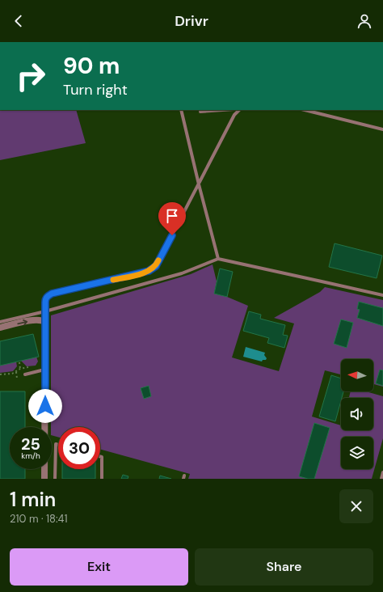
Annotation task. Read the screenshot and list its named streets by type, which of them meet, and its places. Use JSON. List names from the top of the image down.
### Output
{
  "north": "left",
  "page": {
    "header": "Drivr",
    "turn": ["90 m", "Turn right"],
    "speed": "25 km/h",
    "limit": "30",
    "heading": ["1 min", "210 m · 18:41"],
    "buttons": ["Exit", "Share"]
  }
}
